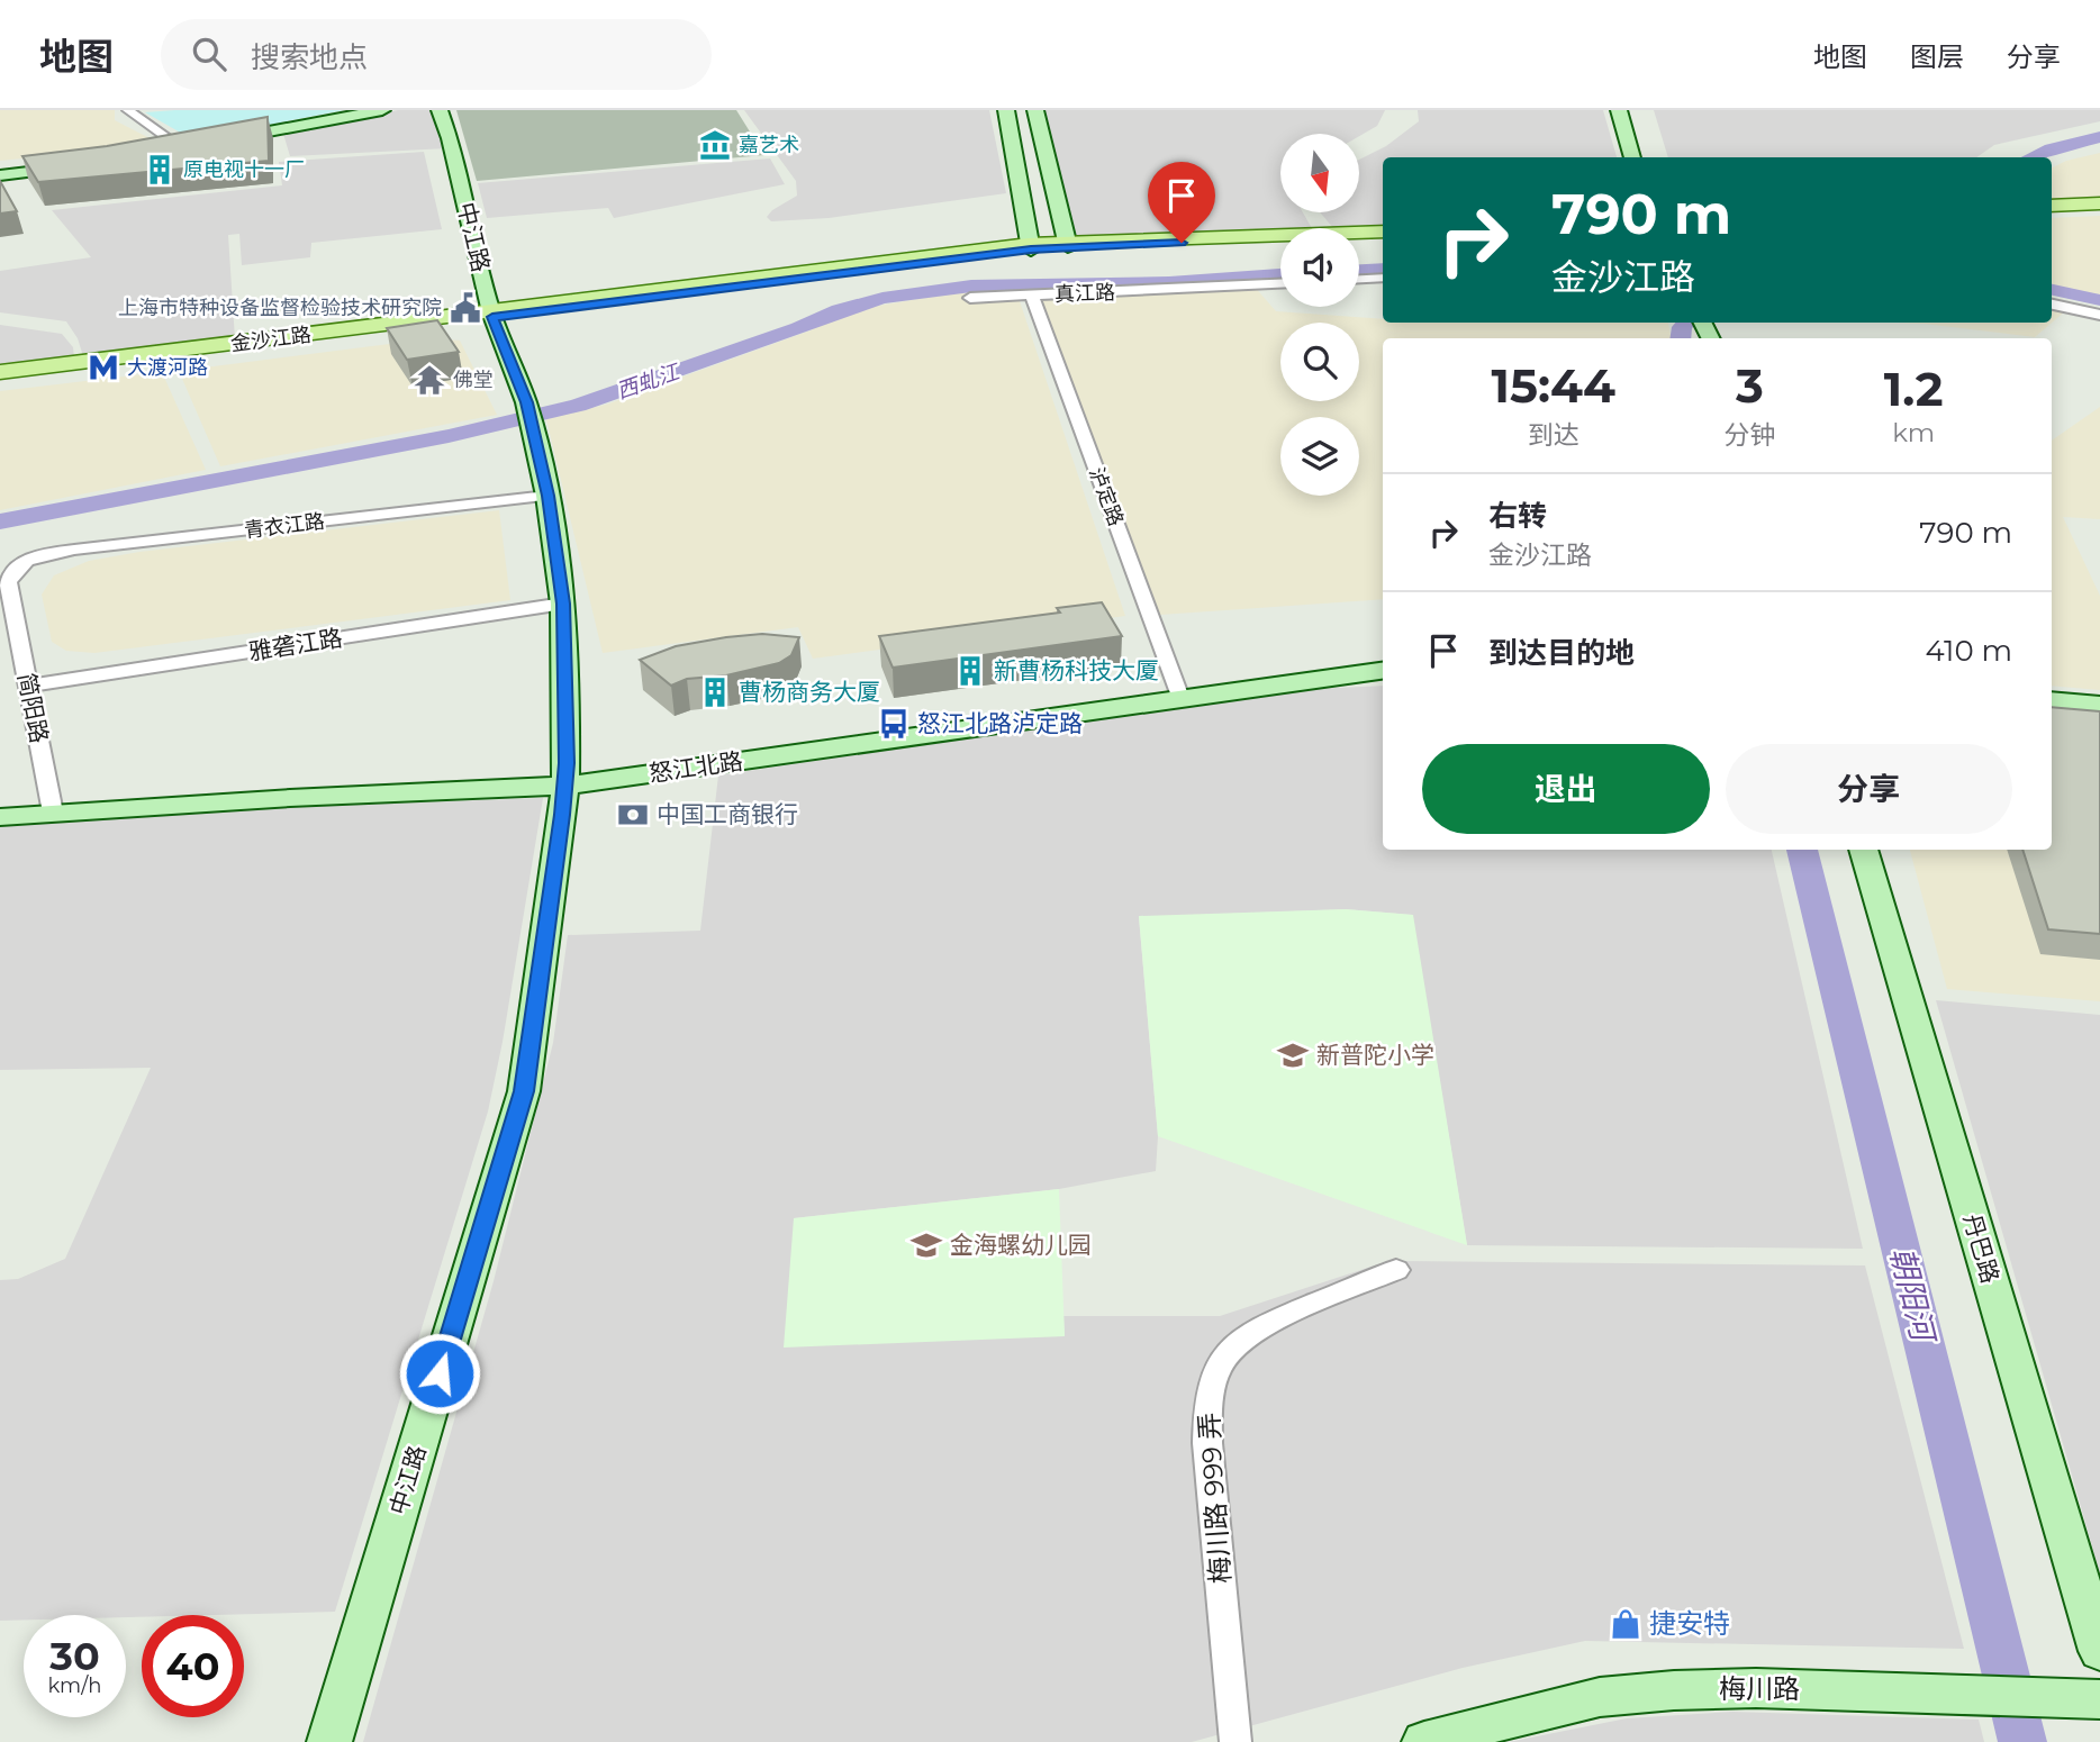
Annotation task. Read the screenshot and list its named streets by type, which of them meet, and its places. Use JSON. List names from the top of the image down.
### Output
{
  "streets": {
    "main road": ["中江路", "金沙江路"],
    "street": [
      "真江路",
      "泸定路",
      "青衣江路",
      "雅砻江路",
      "简阳路",
      "怒江北路",
      "丹巴路",
      "梅川路 999 弄",
      "梅川路"
    ]
  },
  "crossings": [
    ["中江路", "金沙江路"],
    ["中江路", "青衣江路"],
    ["中江路", "雅砻江路"],
    ["中江路", "怒江北路"],
    ["真江路", "泸定路"],
    ["泸定路", "怒江北路"],
    ["青衣江路", "简阳路"],
    ["雅砻江路", "简阳路"],
    ["简阳路", "怒江北路"]
  ],
  "water": ["西虬江", "朝阳河"],
  "places": {
    "museum": ["嘉艺术"],
    "building": ["原电视十一厂", "新曹杨科技大厦", "曹杨商务大厦"],
    "public building": ["上海市特种设备监督检验技术研究院"],
    "metro station": ["大渡河路"],
    "temple": ["佛堂"],
    "bus stop": ["怒江北路泸定路"],
    "bank": ["中国工商银行"],
    "school or university": ["新普陀小学", "金海螺幼儿园"],
    "shop": ["捷安特"]
  },
  "north": "bottom",
  "page": {
    "header": "地图",
    "search": "搜索地点",
    "nav": ["地图", "图层", "分享"],
    "turn": ["790 m", "金沙江路"],
    "eta": [
      "15:44",
      "到达",
      "3",
      "分钟",
      "1.2",
      "km"
    ],
    "list": [
      {
        "name": "右转",
        "note": "金沙江路",
        "value": "790 m"
      },
      {
        "name": "到达目的地",
        "value": "410 m"
      }
    ],
    "buttons": ["退出", "分享"],
    "speed": "30 km/h",
    "limit": "40"
  }
}
